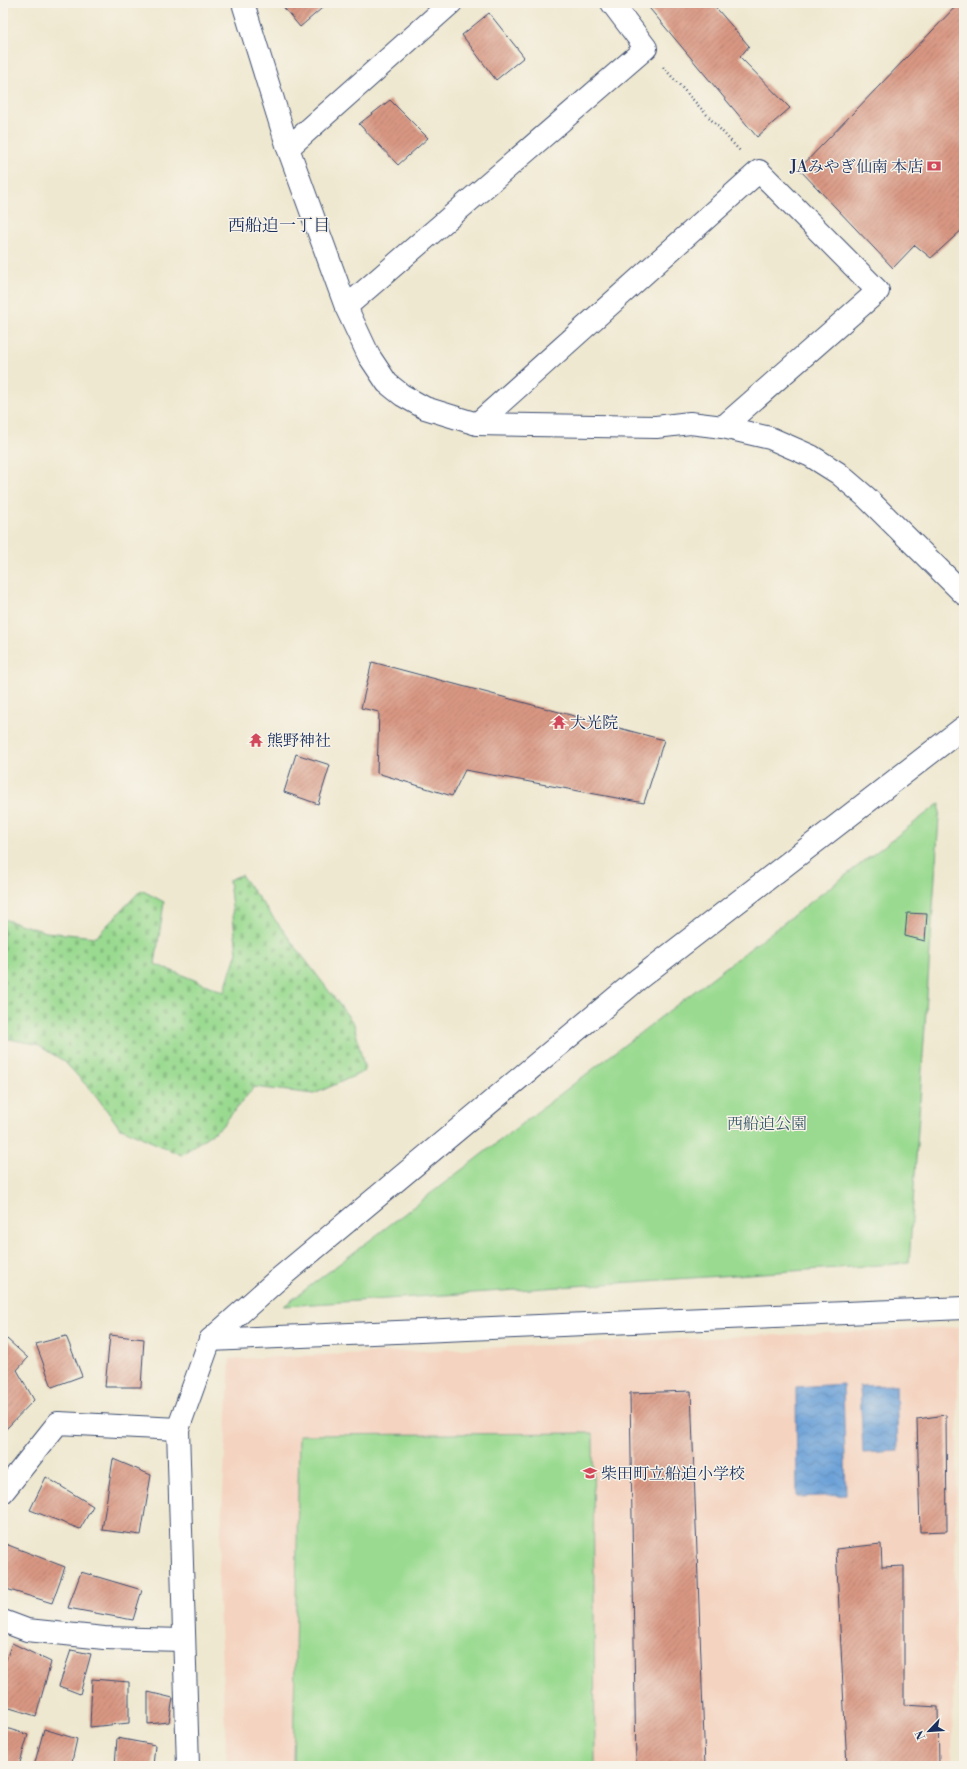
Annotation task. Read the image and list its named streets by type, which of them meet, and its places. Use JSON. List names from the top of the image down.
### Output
{
  "districts": ["西船迫一丁目"],
  "parks": ["西船迫公園"],
  "places": {
    "bank": ["JAみやぎ仙南 本店"],
    "temple": ["大光院", "熊野神社"],
    "school or university": ["柴田町立船迫小学校"]
  },
  "north": "bottom left"
}
